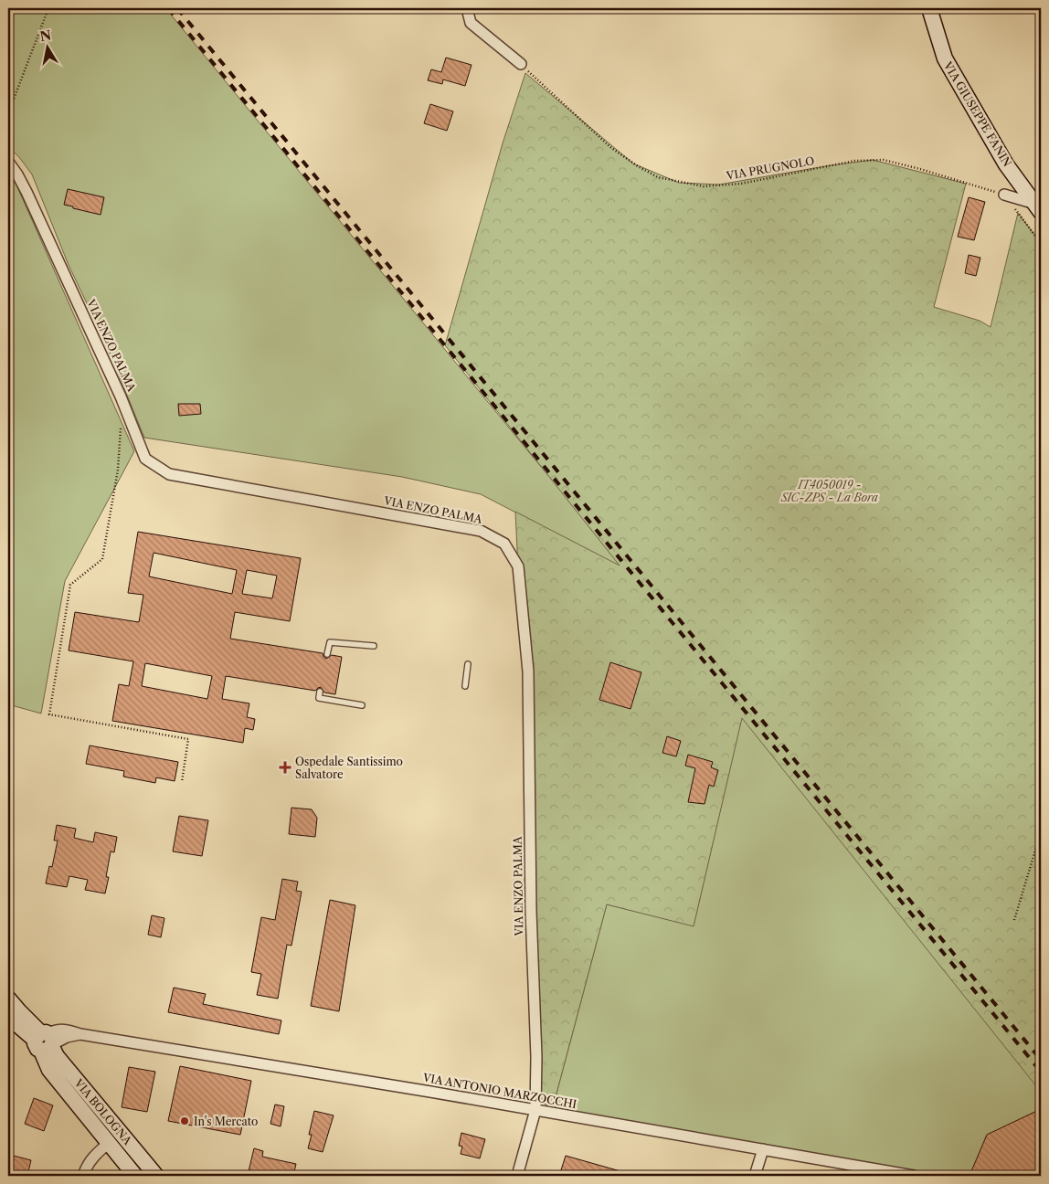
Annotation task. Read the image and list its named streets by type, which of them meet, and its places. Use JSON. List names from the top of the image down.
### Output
{
  "streets": {
    "main road": ["VIA GIUSEPPE FANIN", "VIA BOLOGNA"],
    "street": ["VIA ENZO PALMA", "VIA ANTONIO MARZOCCHI"],
    "path": ["VIA PRUGNOLO"]
  },
  "crossings": [
    ["VIA ENZO PALMA", "VIA ANTONIO MARZOCCHI"],
    ["VIA ANTONIO MARZOCCHI", "VIA BOLOGNA"]
  ],
  "parks": ["IT4050019 - SIC-ZPS - La Bora"],
  "places": {
    "health": ["Ospedale Santissimo Salvatore"],
    "other": ["In's Mercato"]
  },
  "north": "top"
}
